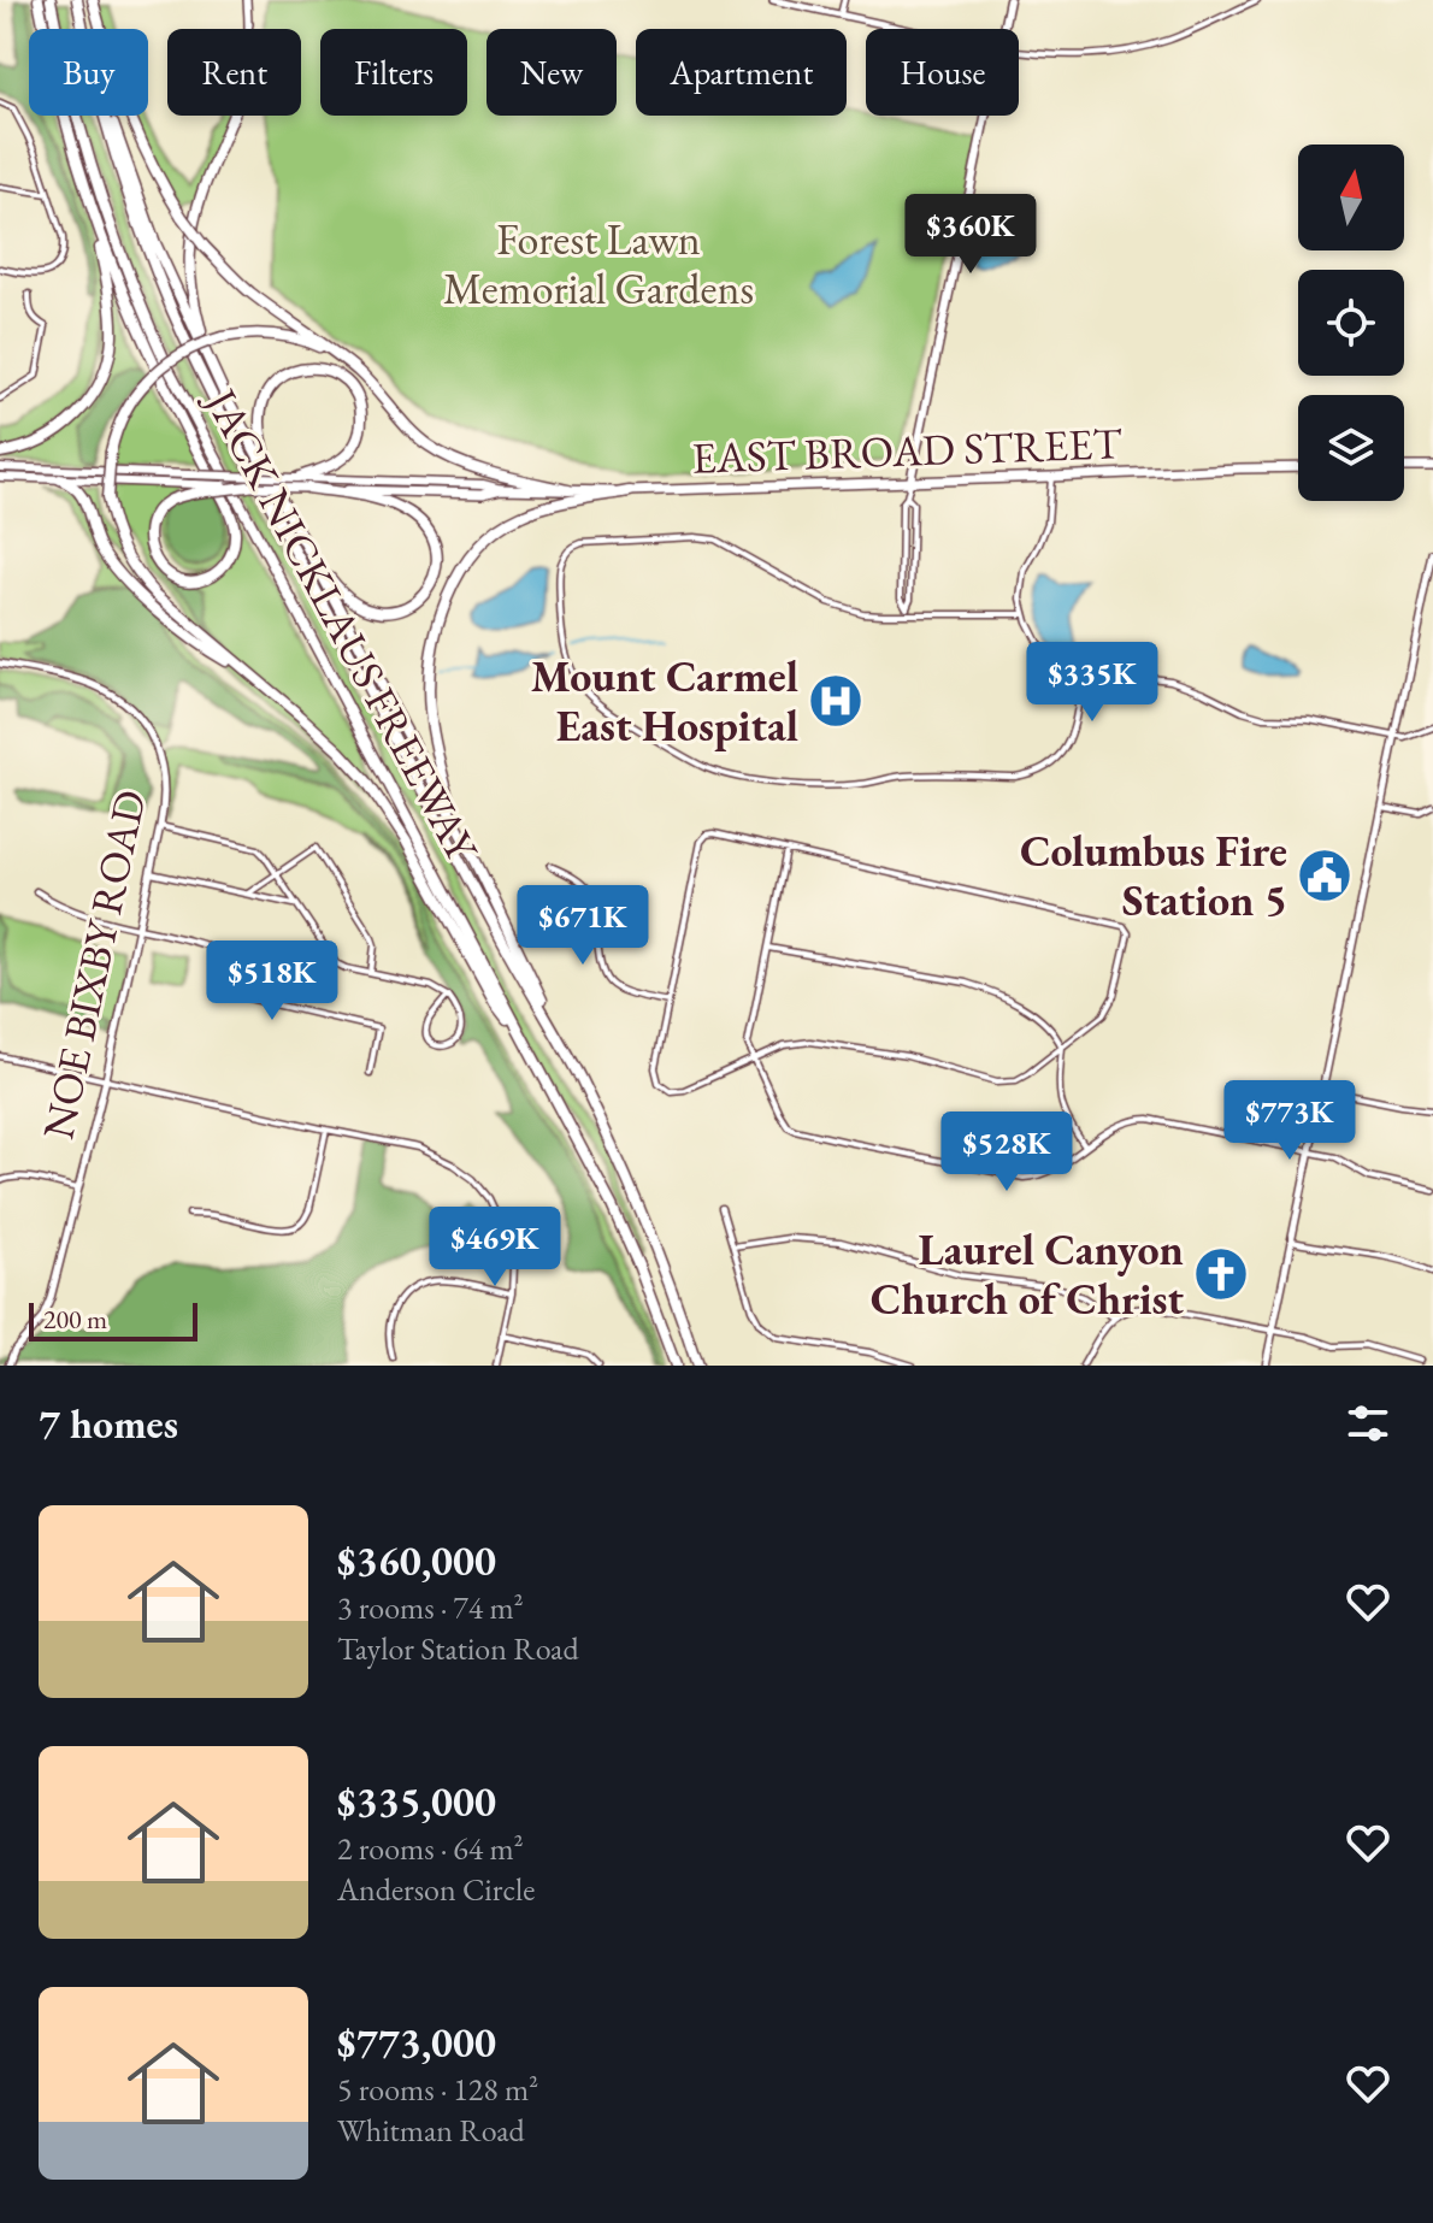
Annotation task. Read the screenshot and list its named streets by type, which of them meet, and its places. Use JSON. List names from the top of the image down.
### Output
{
  "streets": {
    "highway": ["EAST BROAD STREET", "JACK NICKLAUS FREEWAY"],
    "street": ["NOE BIXBY ROAD"]
  },
  "parks": ["Forest Lawn Memorial Gardens"],
  "places": {
    "hospital": ["Mount Carmel East Hospital"],
    "public building": ["Columbus Fire Station 5"],
    "church": ["Laurel Canyon Church of Christ"]
  },
  "scale_bar": "200 m",
  "north": "top",
  "page": {
    "chip": [
      "Buy",
      "Rent",
      "Filters",
      "New",
      "Apartment",
      "House"
    ],
    "price": [
      "$360K",
      "$335K",
      "$671K",
      "$518K",
      "$773K",
      "$528K",
      "$469K"
    ],
    "scale": "200 m",
    "heading": "7 homes",
    "list": [
      {
        "name": "$360,000",
        "note": "3 rooms · 74 m² · Taylor Station Road"
      },
      {
        "name": "$335,000",
        "note": "2 rooms · 64 m² · Anderson Circle"
      },
      {
        "name": "$773,000",
        "note": "5 rooms · 128 m² · Whitman Road"
      }
    ]
  }
}
